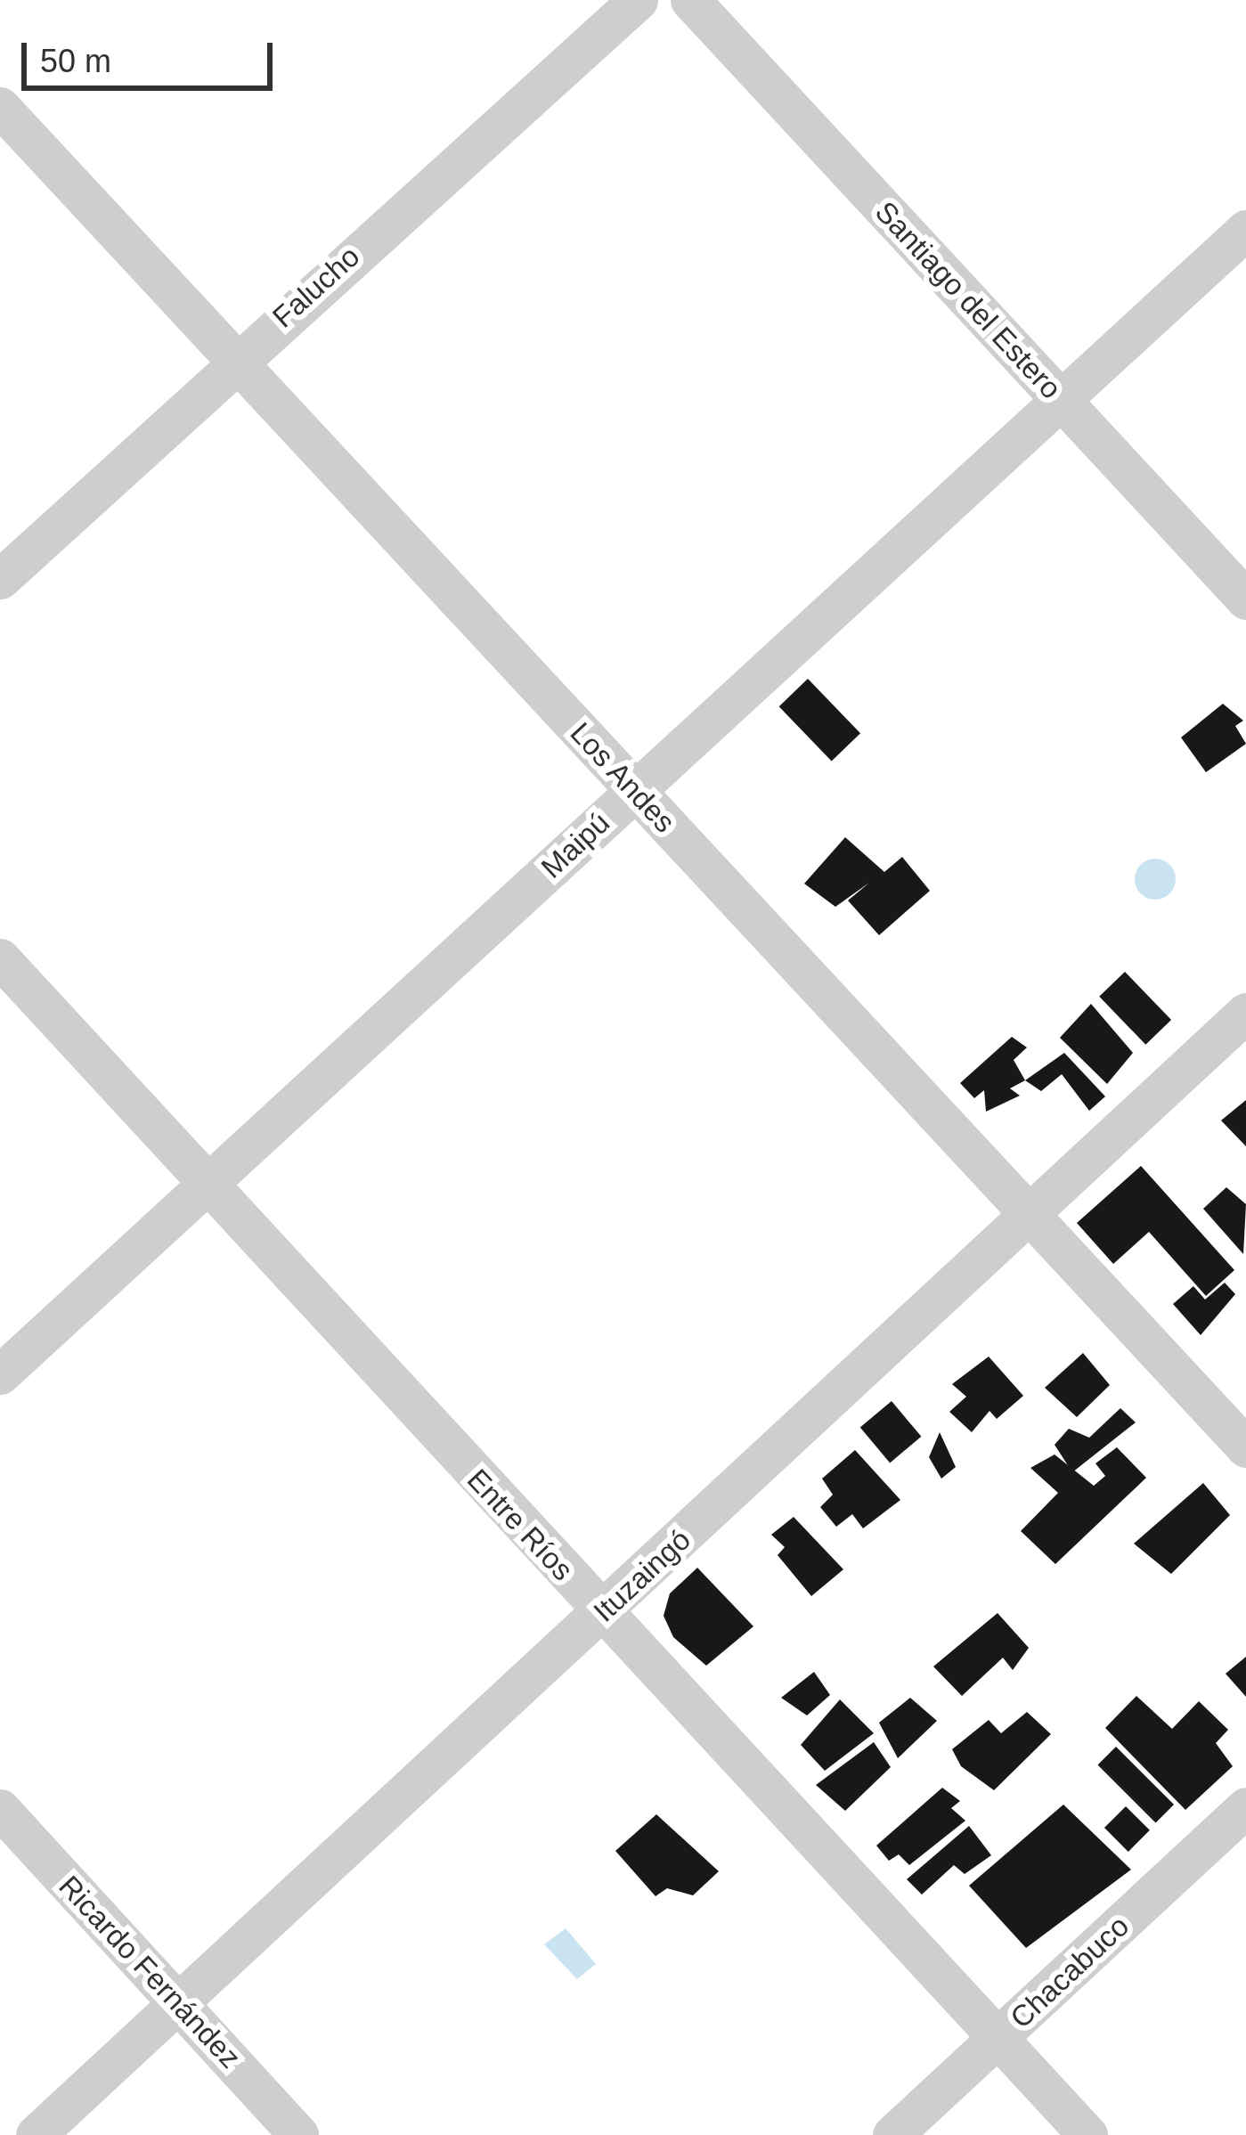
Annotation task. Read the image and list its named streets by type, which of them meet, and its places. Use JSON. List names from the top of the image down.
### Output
{
  "streets": {
    "street": [
      "Falucho",
      "Santiago del Estero",
      "Los Andes",
      "Maipú",
      "Entre Ríos",
      "Ituzaingó",
      "Ricardo Fernández",
      "Chacabuco"
    ]
  },
  "crossings": [
    ["Falucho", "Los Andes"],
    ["Santiago del Estero", "Maipú"],
    ["Los Andes", "Maipú"],
    ["Los Andes", "Ituzaingó"],
    ["Maipú", "Entre Ríos"],
    ["Entre Ríos", "Ituzaingó"],
    ["Entre Ríos", "Chacabuco"],
    ["Ituzaingó", "Ricardo Fernández"]
  ],
  "scale_bar": "50 m"
}
